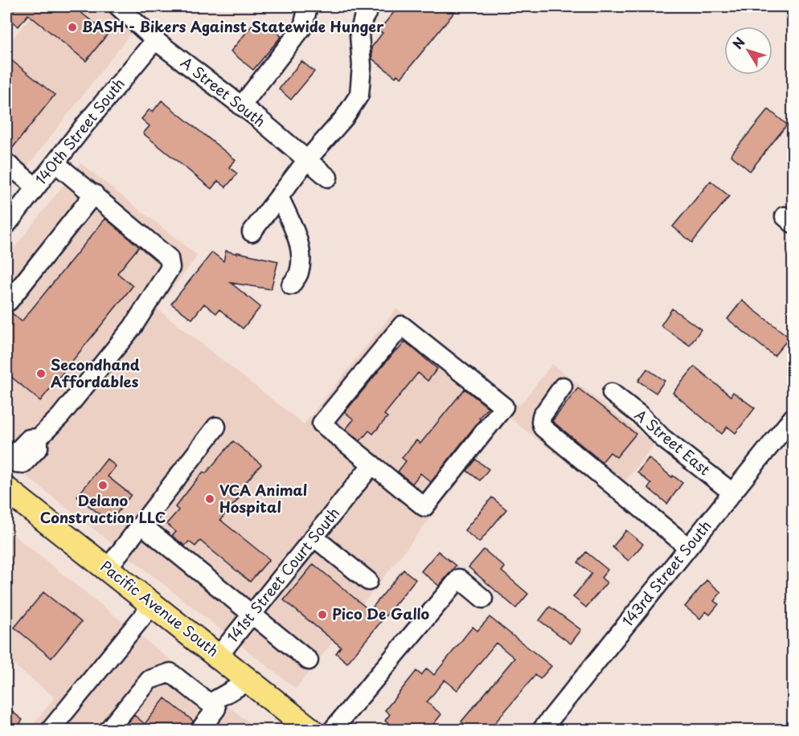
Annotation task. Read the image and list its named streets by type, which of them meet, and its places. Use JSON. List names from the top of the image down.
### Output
{
  "streets": {
    "main road": ["Pacific Avenue South"],
    "street": [
      "A Street South",
      "140th Street South",
      "A Street East",
      "143rd Street South",
      "141st Street Court South"
    ]
  },
  "crossings": [
    ["A Street South", "140th Street South"],
    ["A Street East", "143rd Street South"],
    ["141st Street Court South", "Pacific Avenue South"]
  ],
  "places": [
    "BASH - Bikers Against Statewide Hunger",
    "Secondhand Affordables",
    "Delano Construction LLC",
    "VCA Animal Hospital",
    "Pico De Gallo"
  ],
  "north": "top left"
}
